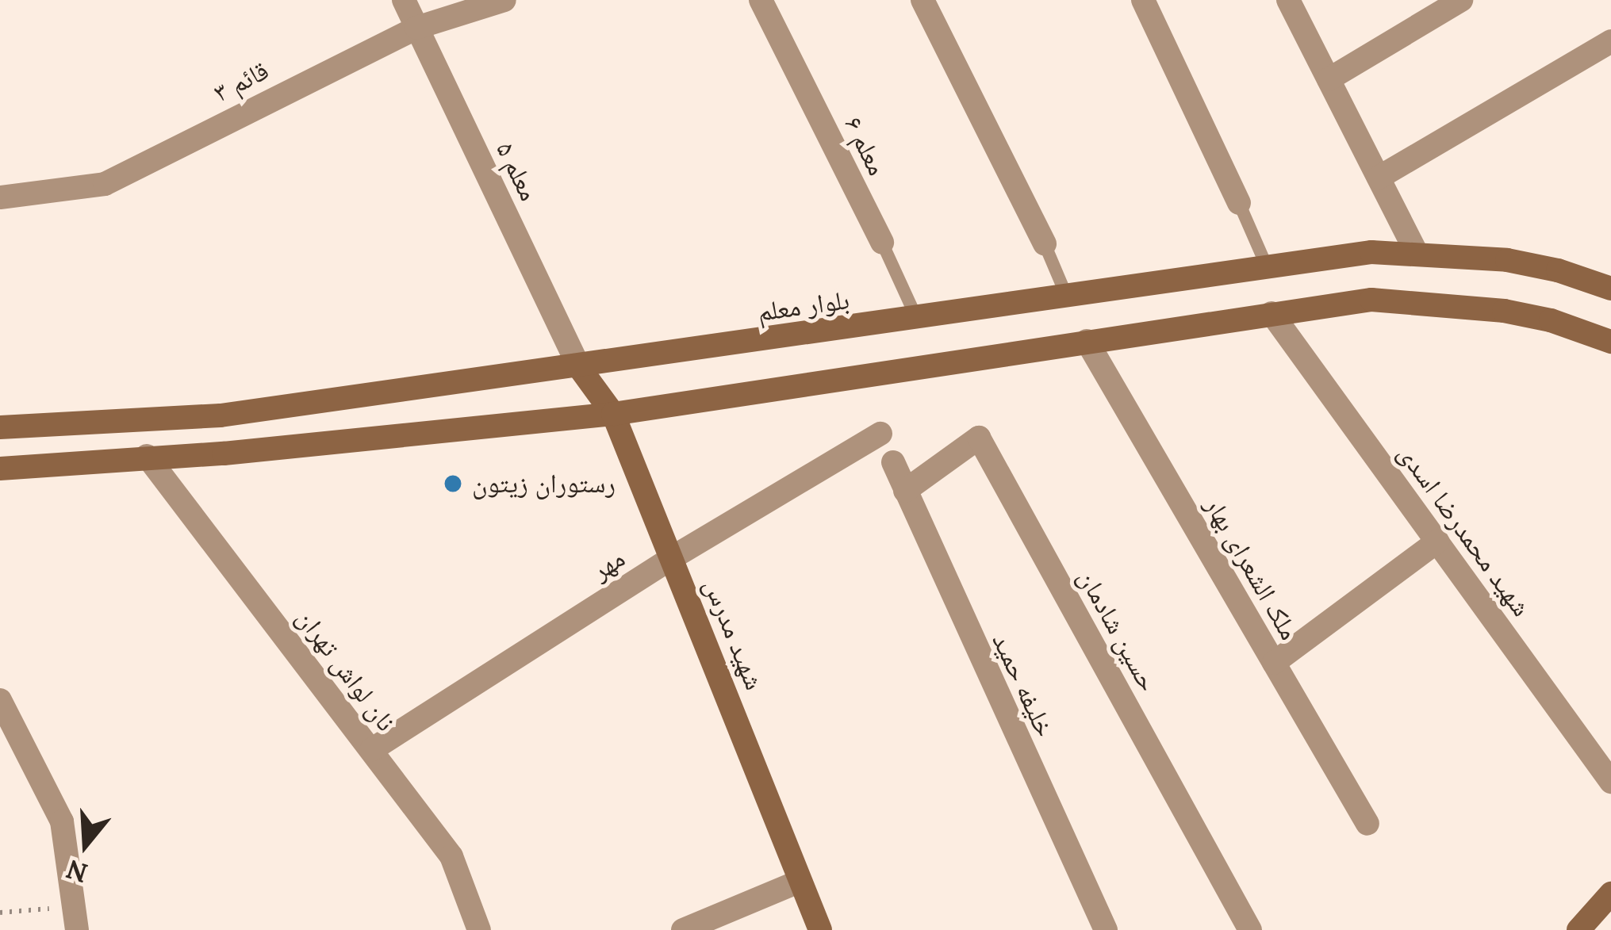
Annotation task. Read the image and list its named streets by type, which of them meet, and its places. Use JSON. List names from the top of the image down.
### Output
{
  "streets": {
    "main road": ["بلوار معلم", "شهید مدرس"],
    "street": [
      "قائم ۳",
      "معلم ۶",
      "معلم ۵",
      "شهید محمدرضا اسدی",
      "مهر",
      "ملک الشعرای بهار",
      "حسین شادمان",
      "نان لواش تهران",
      "خلیفه حمید"
    ]
  },
  "crossings": [
    ["قائم ۳", "معلم ۵"],
    ["معلم ۶", "بلوار معلم"],
    ["معلم ۵", "بلوار معلم"],
    ["معلم ۵", "شهید مدرس"],
    ["بلوار معلم", "شهید مدرس"],
    ["مهر", "شهید مدرس"],
    ["مهر", "نان لواش تهران"],
    ["حسین شادمان", "خلیفه حمید"]
  ],
  "places": ["رستوران زیتون"],
  "north": "bottom"
}
